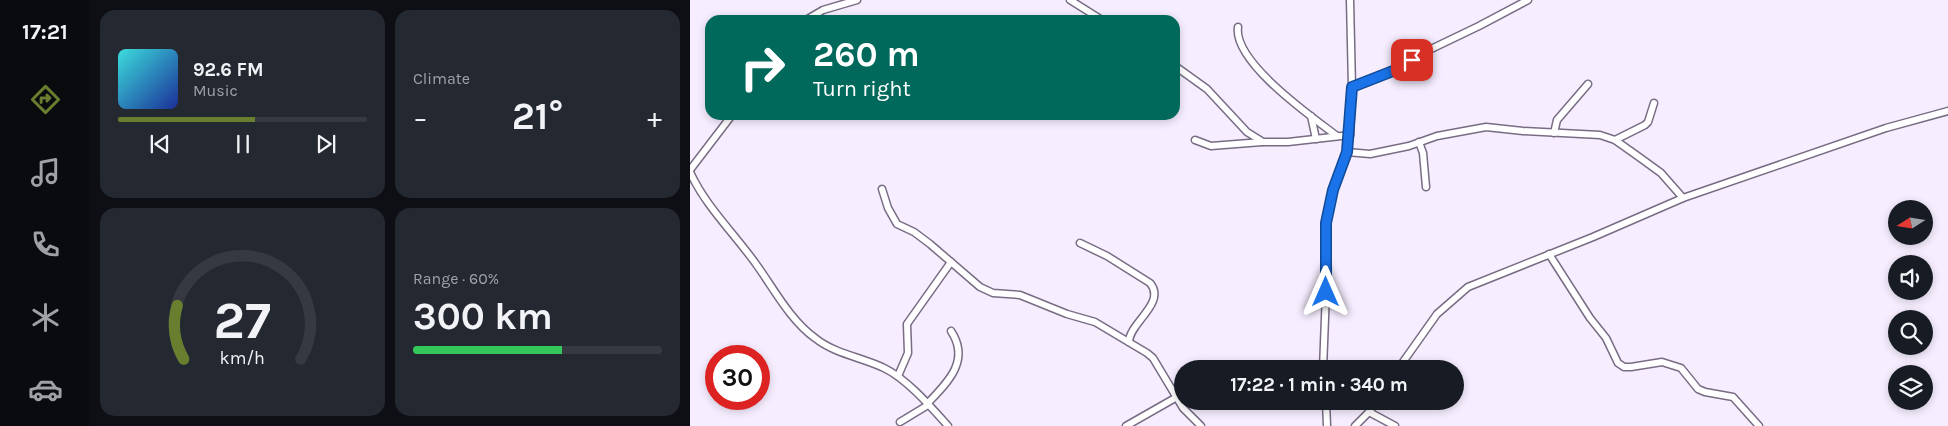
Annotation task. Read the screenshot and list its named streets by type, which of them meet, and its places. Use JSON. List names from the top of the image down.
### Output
{
  "north": "left",
  "page": {
    "tabs": "17:21",
    "tile": [
      "Climate",
      ["Range · 60%", "300 km"]
    ],
    "turn": ["260 m", "Turn right"],
    "song": ["92.6 FM", "Music"],
    "heat": ["−", "21°", "+"],
    "limit": "30",
    "trip": "17:22 · 1 min · 340 m",
    "gauge": ["27", "km/h"]
  }
}
